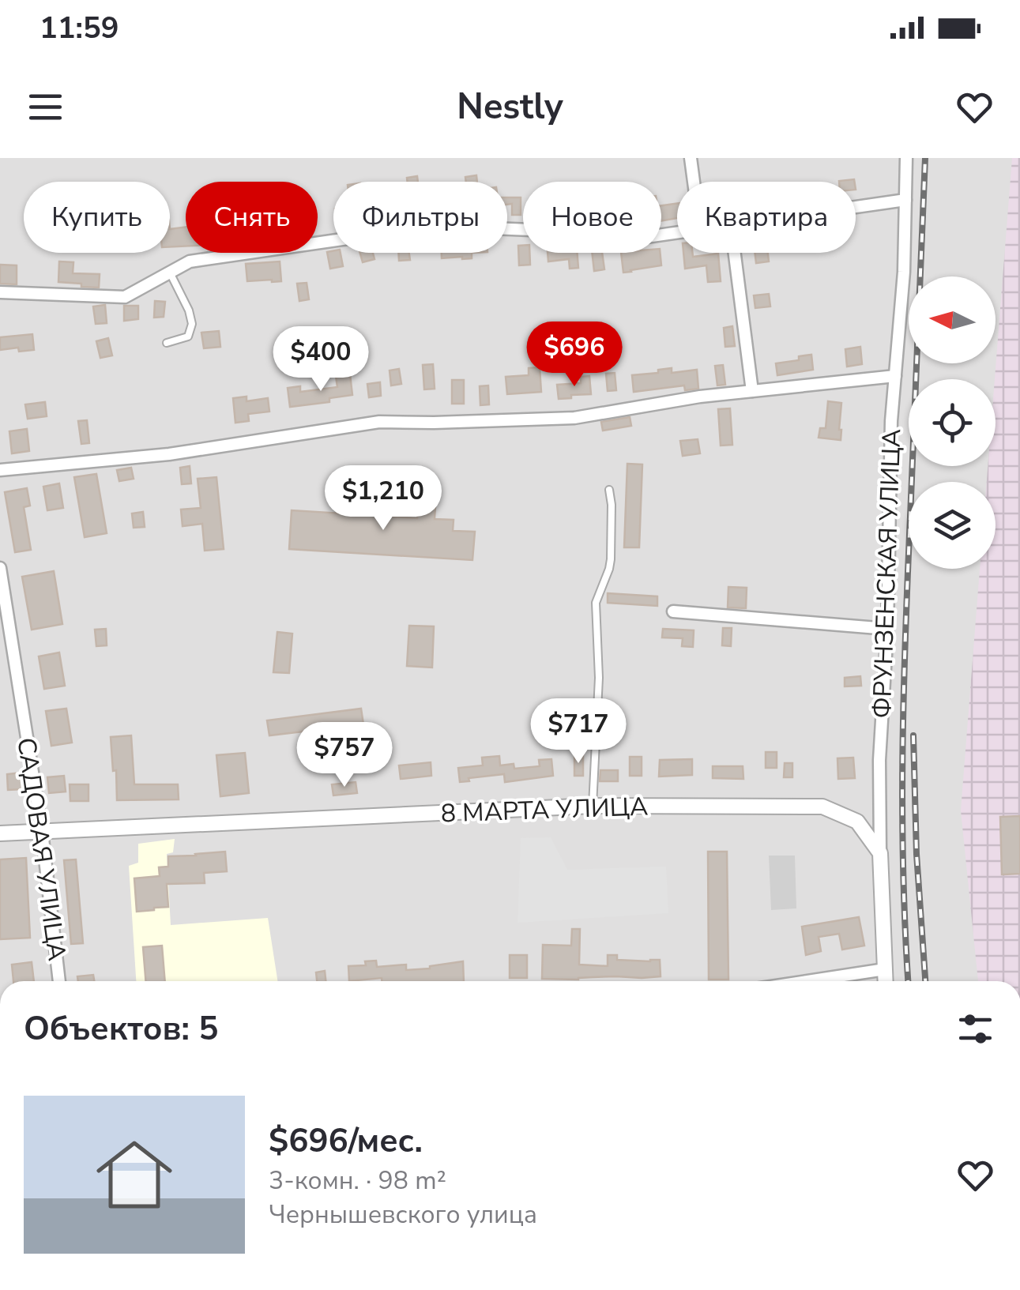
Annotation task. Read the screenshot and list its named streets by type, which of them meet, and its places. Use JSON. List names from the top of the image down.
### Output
{
  "streets": {
    "street": ["ФРУНЗЕНСКАЯ УЛИЦА", "8 МАРТА УЛИЦА", "САДОВАЯ УЛИЦА"]
  },
  "crossings": [
    ["ФРУНЗЕНСКАЯ УЛИЦА", "8 МАРТА УЛИЦА"],
    ["8 МАРТА УЛИЦА", "САДОВАЯ УЛИЦА"]
  ],
  "north": "left",
  "page": {
    "status": "11:59",
    "header": "Nestly",
    "chip": [
      "Купить",
      "Снять",
      "Фильтры",
      "Новое",
      "Квартира"
    ],
    "price": [
      "$696",
      "$400",
      "$1,210",
      "$717",
      "$757"
    ],
    "heading": "Объектов: 5",
    "list": [
      {
        "name": "$696/мес.",
        "note": "3-комн. · 98 m² · Чернышевского улица"
      }
    ]
  }
}
